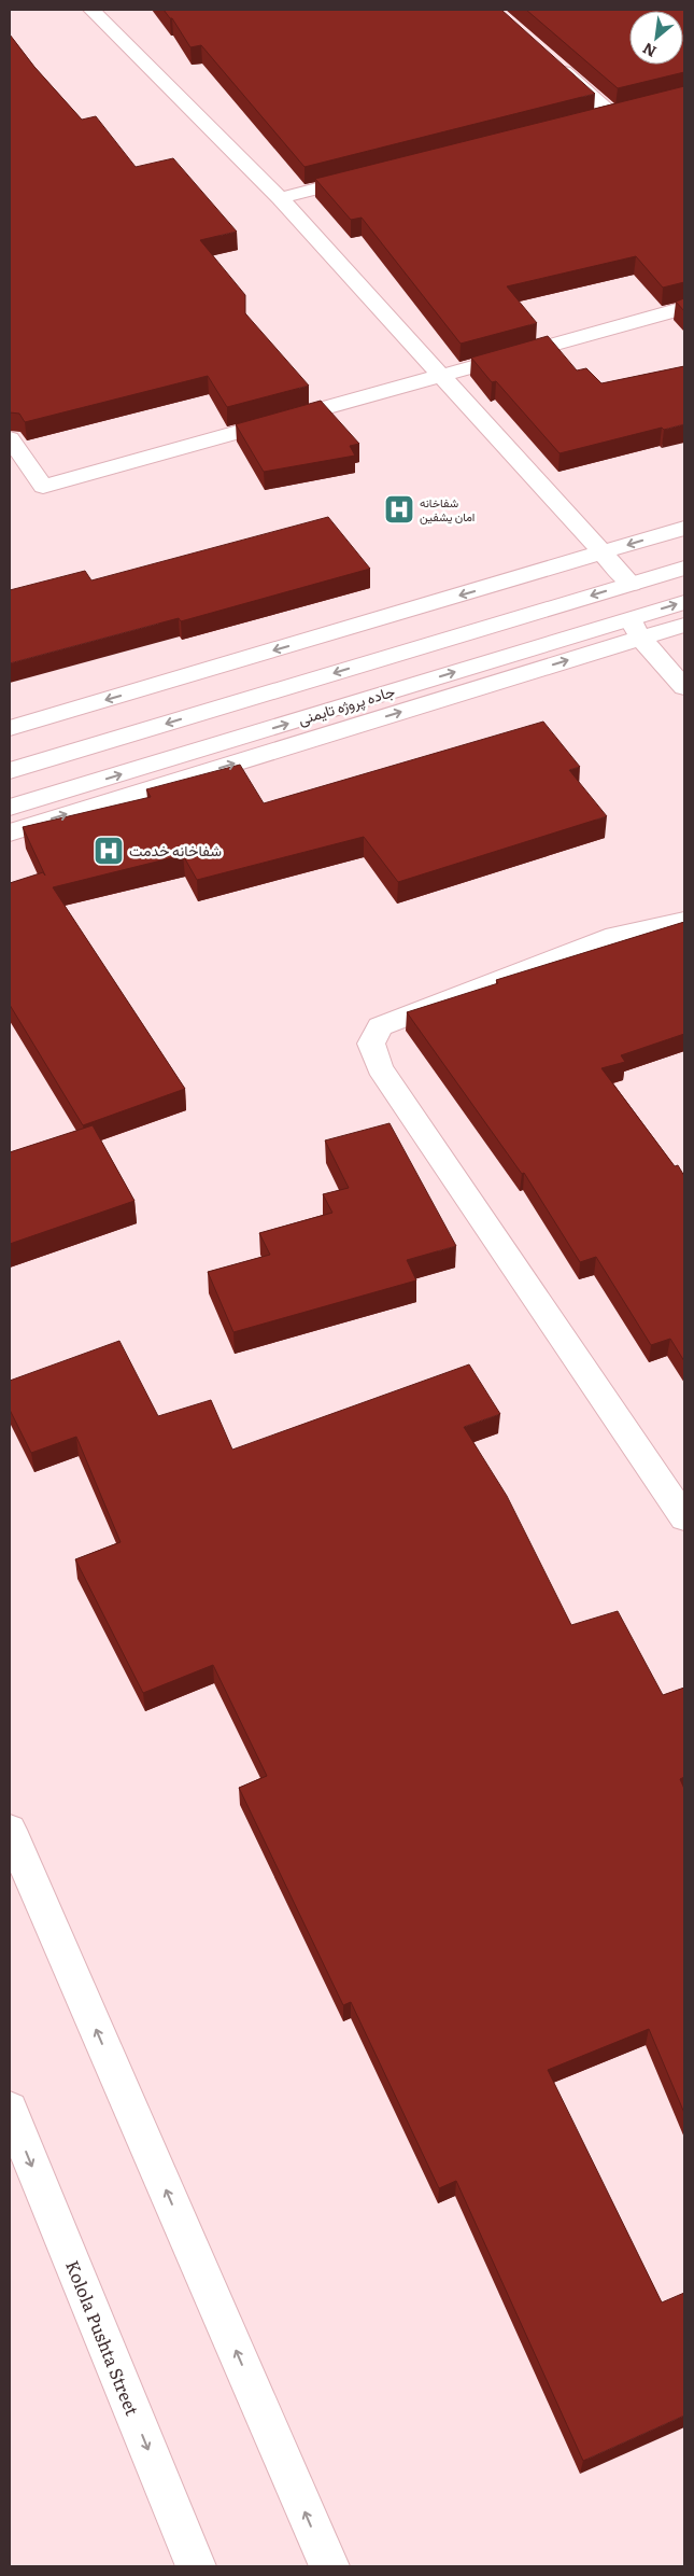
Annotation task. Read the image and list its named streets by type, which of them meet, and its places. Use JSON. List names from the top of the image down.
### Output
{
  "streets": {
    "street": ["جاده پروژه تایمنی", "Kolola Pushta Street"]
  },
  "places": {
    "hospital": ["شفاخانه امان یشفین", "شفاخانه خدمت"]
  },
  "north": "bottom left"
}
